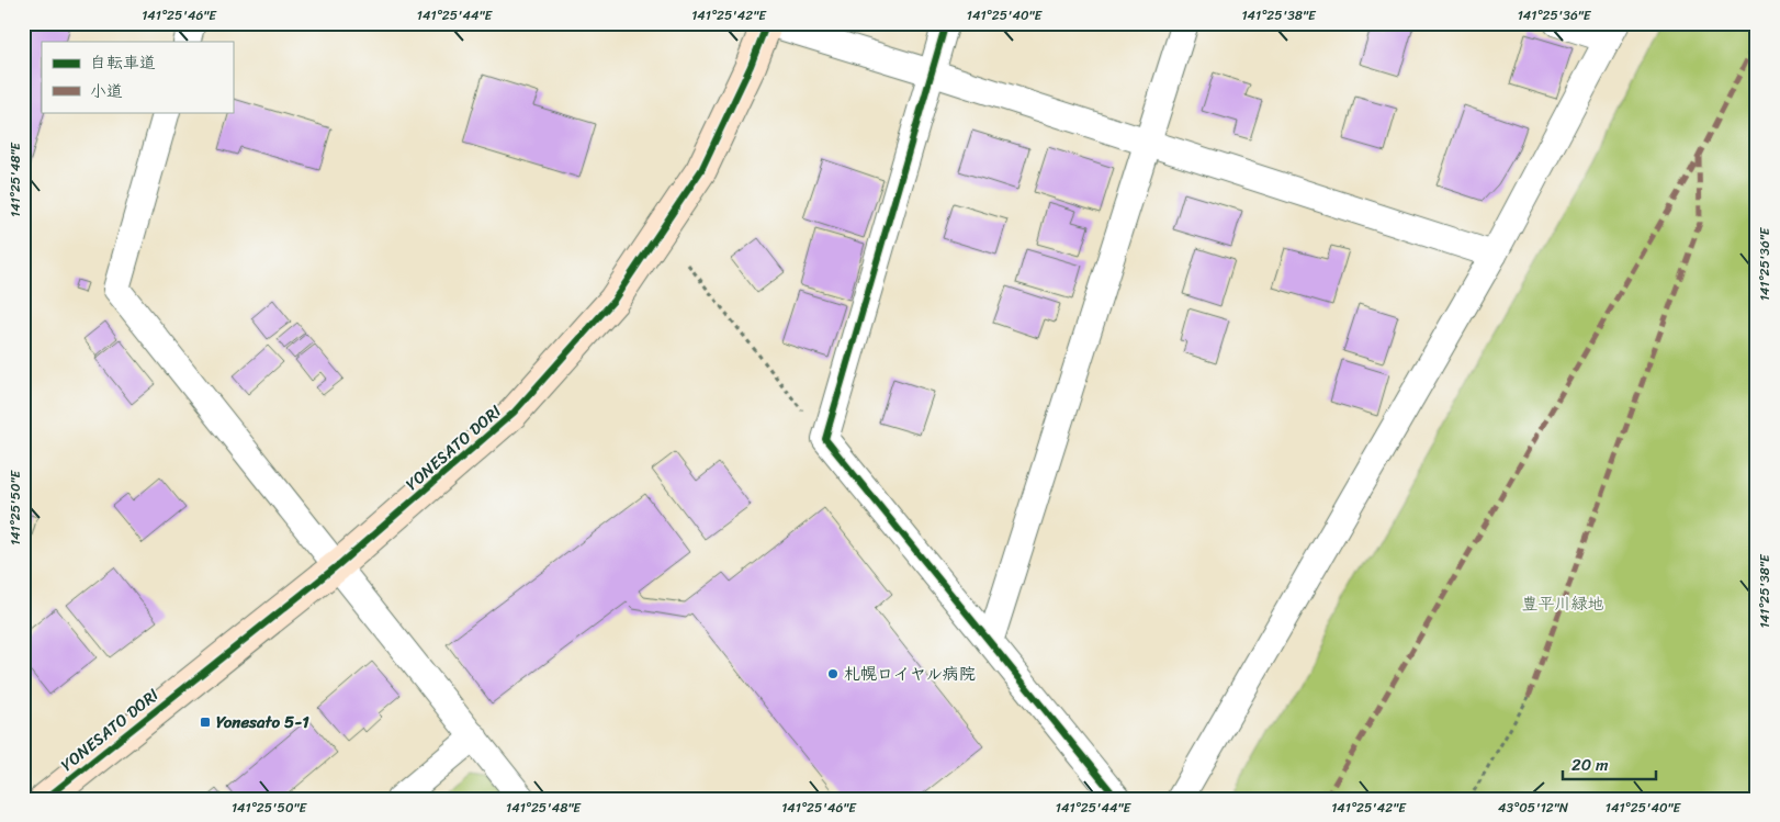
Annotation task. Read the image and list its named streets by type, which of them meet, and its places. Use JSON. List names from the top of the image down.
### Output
{
  "streets": {
    "street": ["YONESATO DORI"]
  },
  "parks": ["豊平川緑地"],
  "places": {
    "other": ["札幌ロイヤル病院"],
    "transit": ["Yonesato 5-1"]
  },
  "legend": ["自転車道", "小道"],
  "scale_bar": "20 m",
  "coordinates": [
    "141°25'46\"E",
    "141°25'44\"E",
    "141°25'42\"E",
    "141°25'40\"E",
    "141°25'38\"E",
    "141°25'36\"E",
    "141°25'48\"E",
    "141°25'50\"E",
    "43°05'12\"N"
  ]
}
